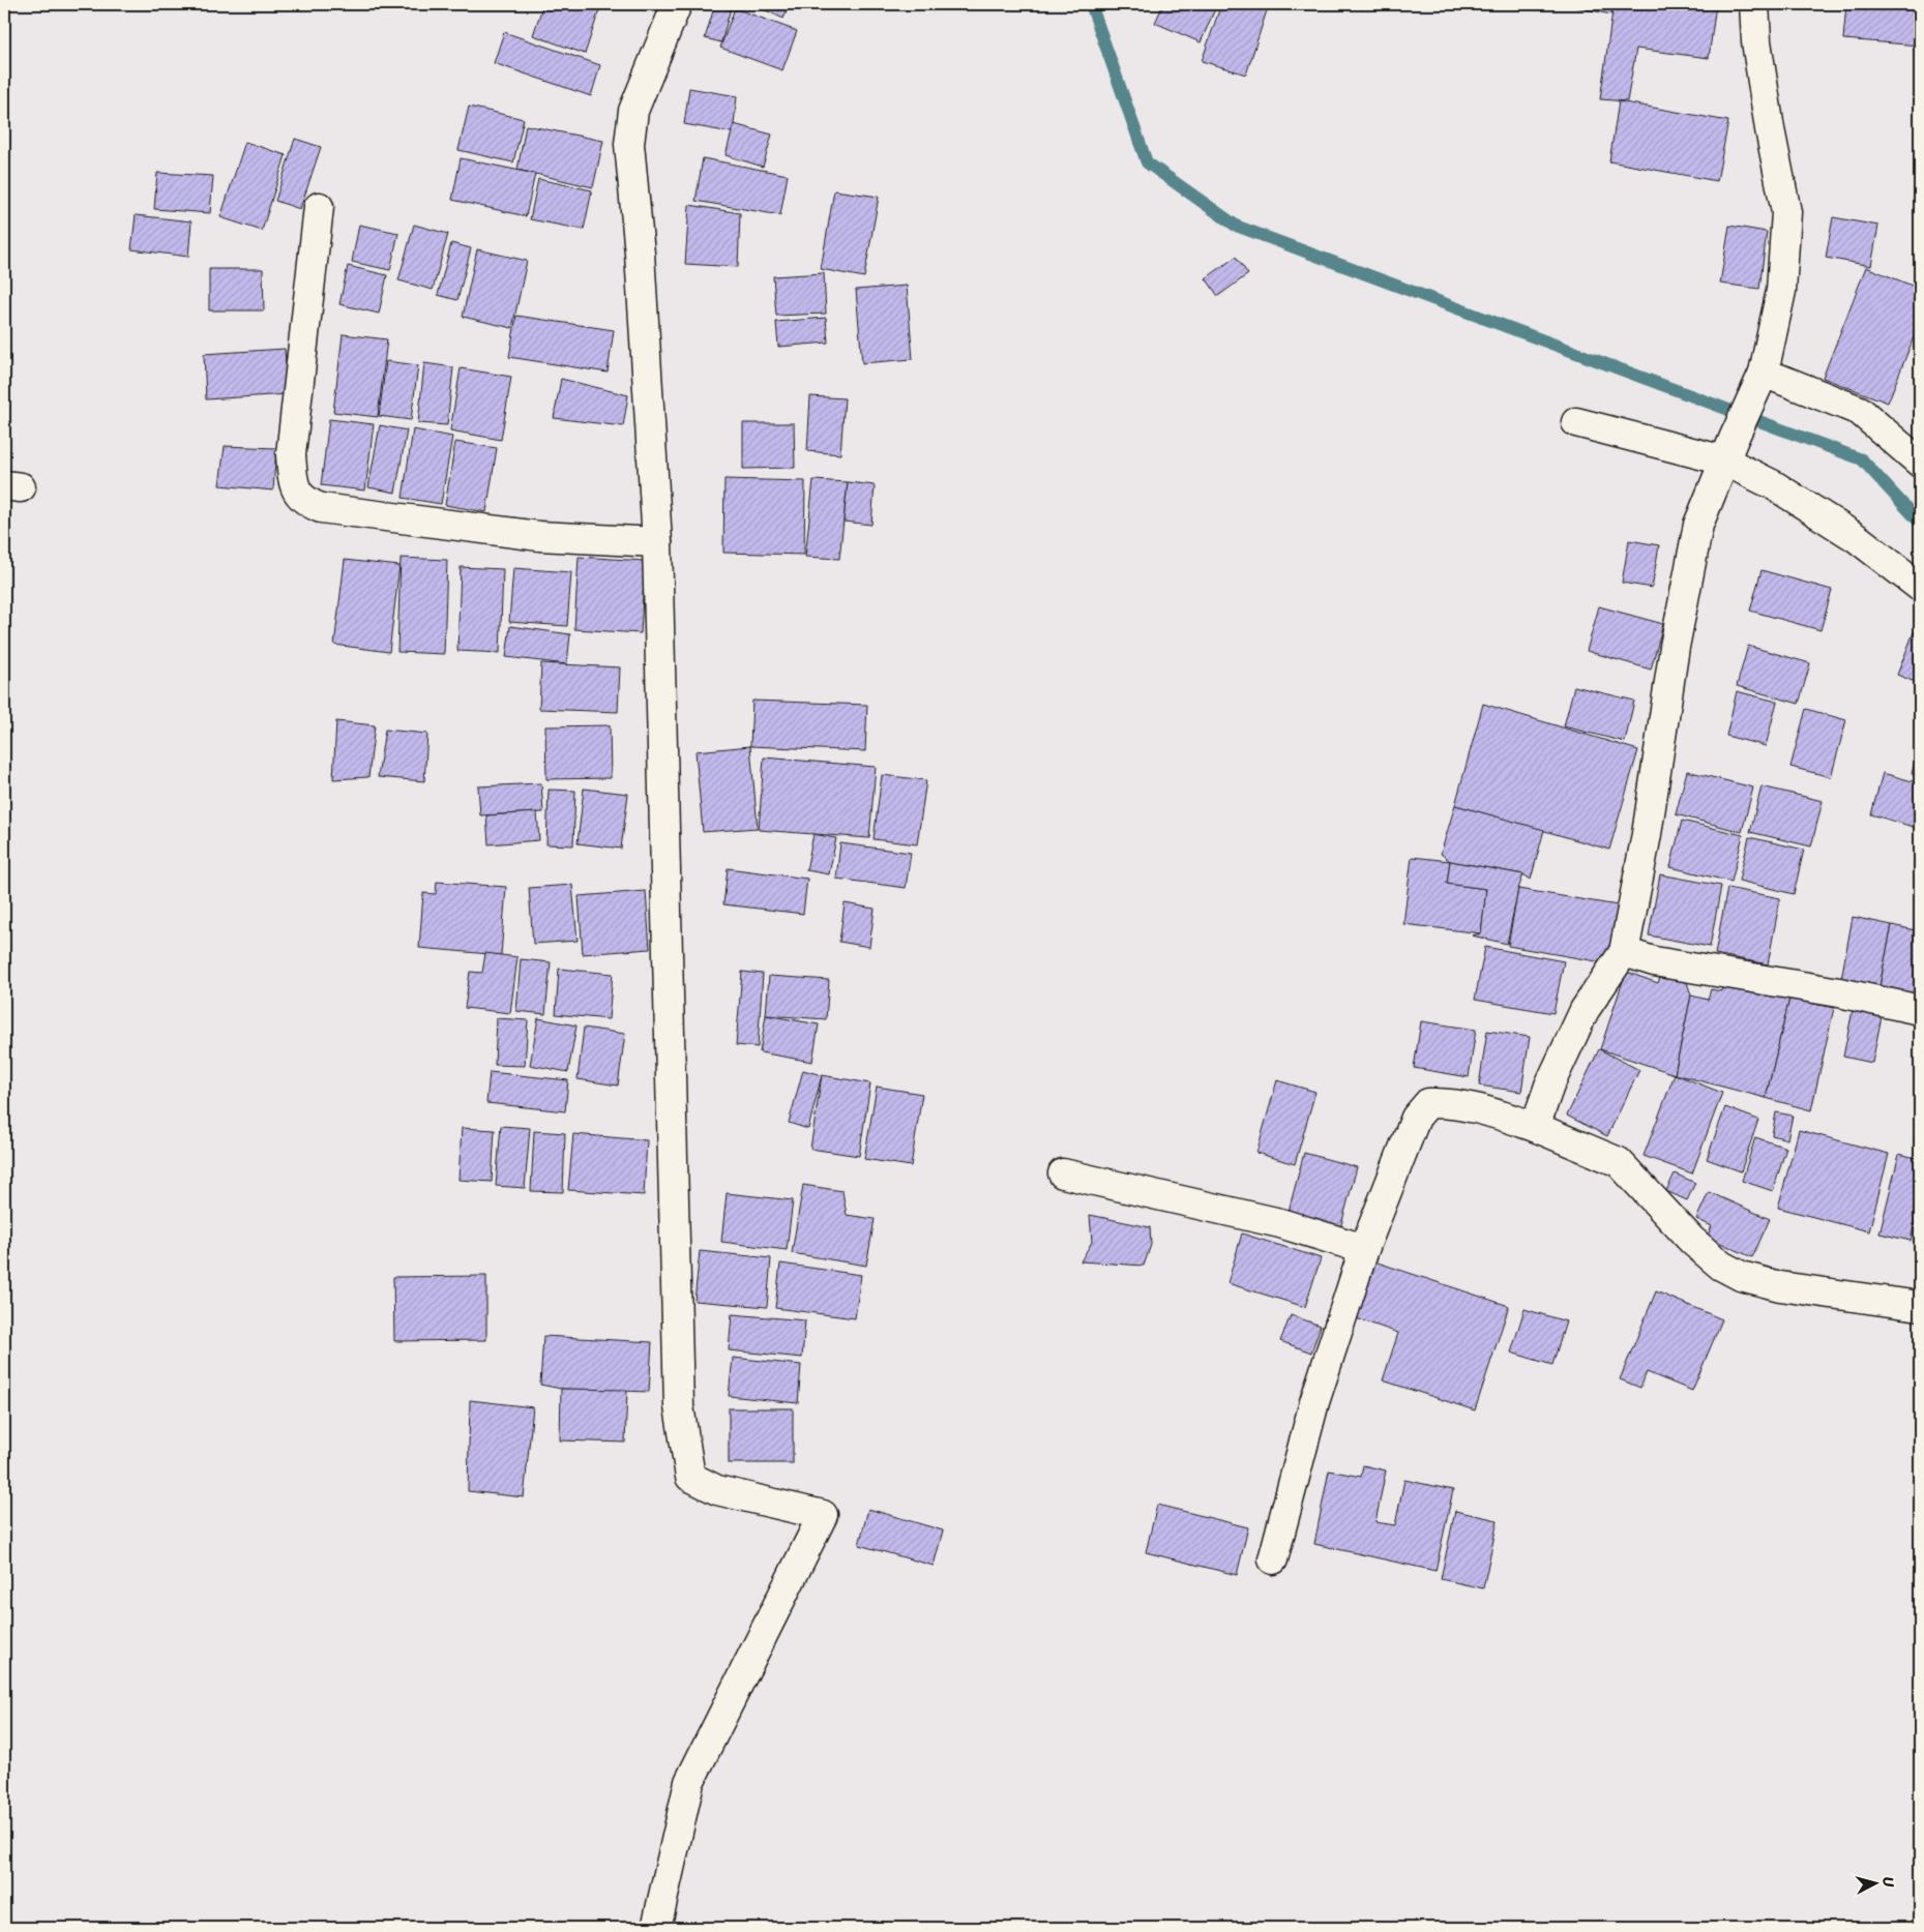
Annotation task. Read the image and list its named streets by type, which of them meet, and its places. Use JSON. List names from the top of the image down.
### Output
{
  "north": "right"
}
